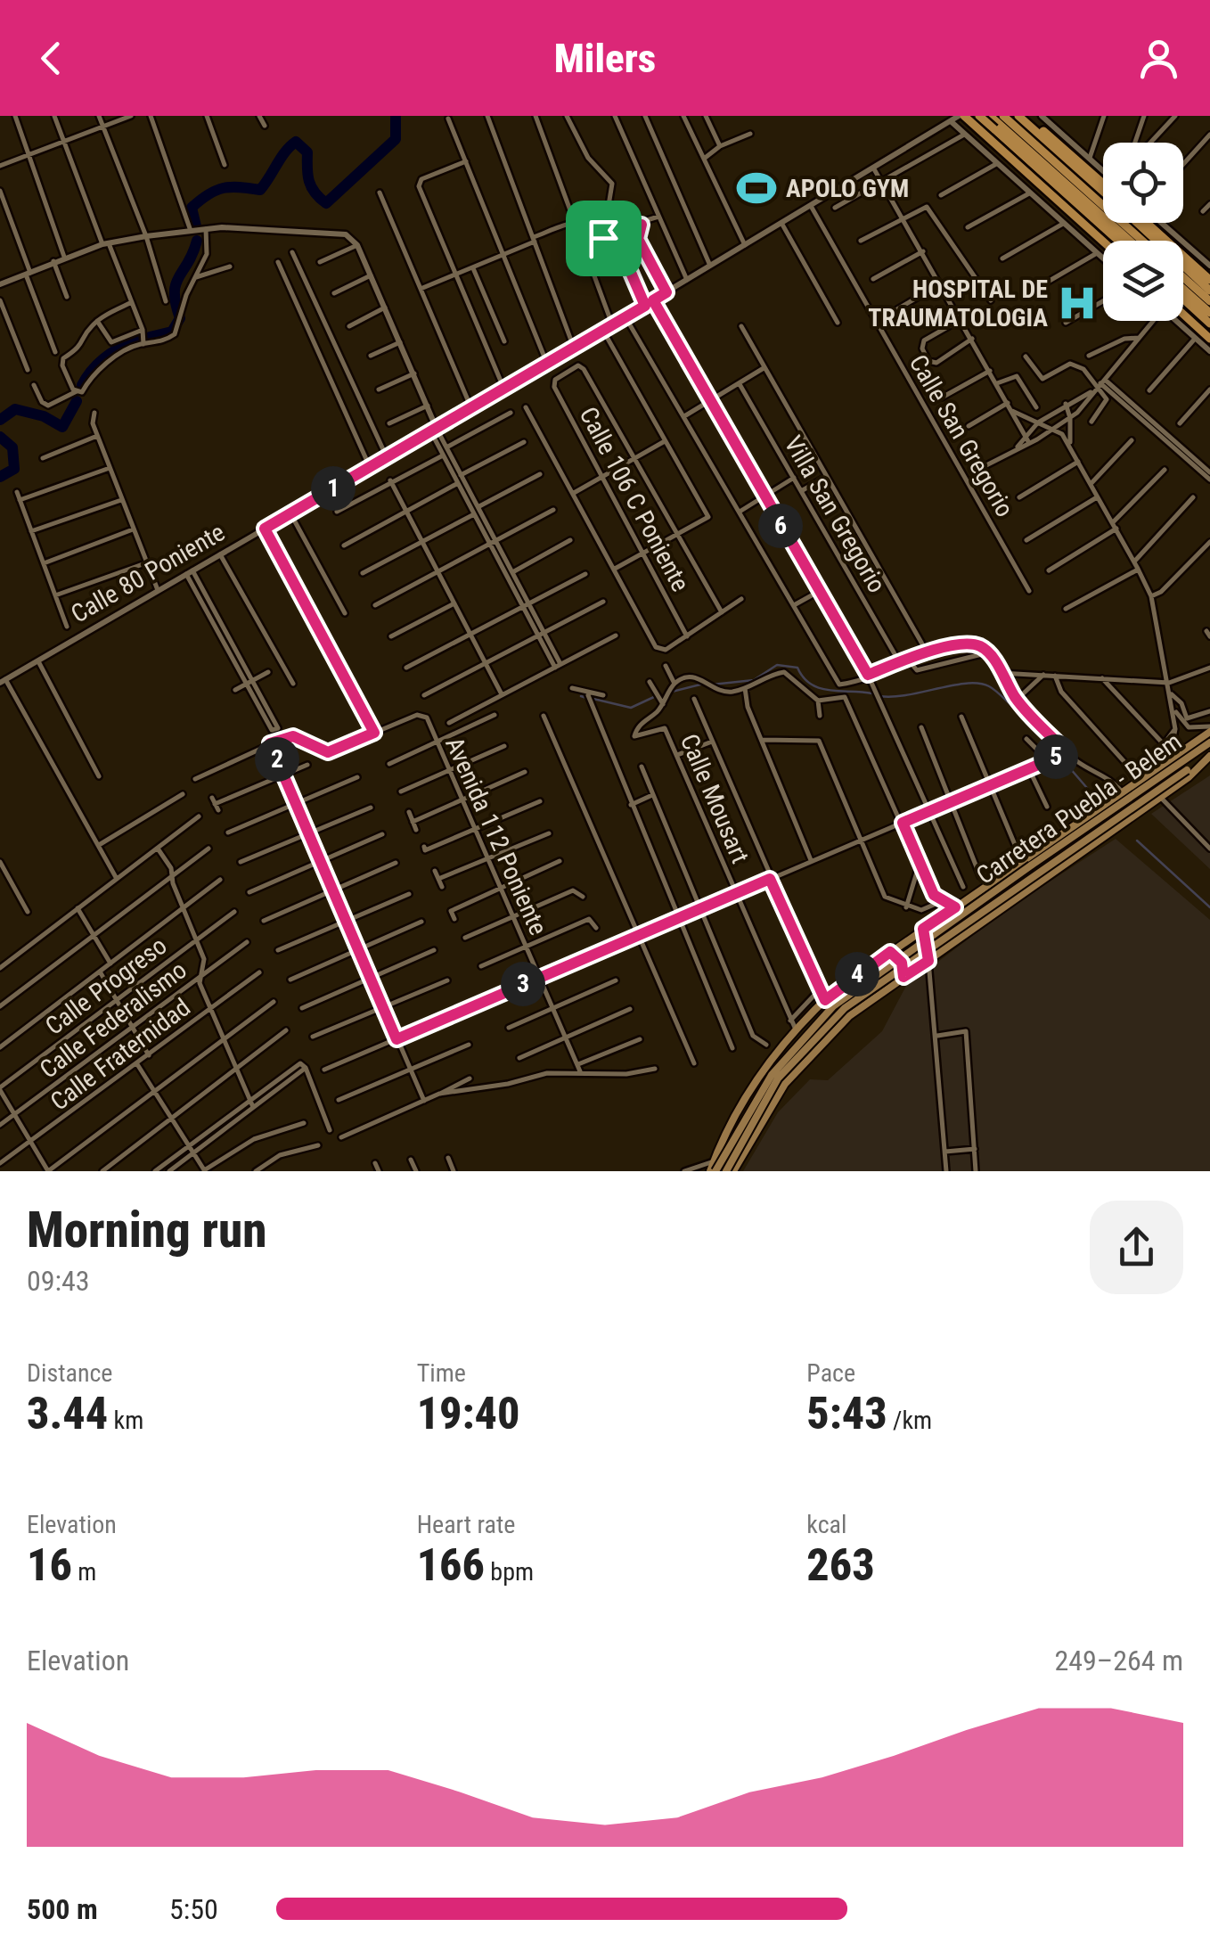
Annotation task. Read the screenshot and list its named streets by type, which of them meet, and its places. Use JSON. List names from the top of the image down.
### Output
{
  "streets": {
    "main road": ["Carretera Puebla - Belem"],
    "street": [
      "Calle San Gregorio",
      "Calle 106 C Poniente",
      "Villa San Gregorio",
      "Calle 80 Poniente",
      "Calle Mousart",
      "Avenida 112 Poniente",
      "Calle Progreso",
      "Calle Federalismo",
      "Calle Fraternidad"
    ]
  },
  "crossings": [
    ["Calle San Gregorio", "Calle 80 Poniente"]
  ],
  "places": {
    "sports": ["APOLO GYM"],
    "hospital": ["HOSPITAL DE TRAUMATOLOGIA"]
  },
  "page": {
    "header": "Milers",
    "pins": [
      "1",
      "6",
      "5",
      "2",
      "4",
      "3"
    ],
    "heading": ["Morning run", "09:43"],
    "stats": [
      ["Distance", "3.44 km"],
      ["Time", "19:40"],
      ["Pace", "5:43 /km"],
      ["Elevation", "16 m"],
      ["Heart rate", "166 bpm"],
      ["kcal", "263"]
    ],
    "chart": ["Elevation", "249–264 m"],
    "list": [
      {
        "name": "500 m",
        "note": "5:50"
      }
    ]
  }
}
